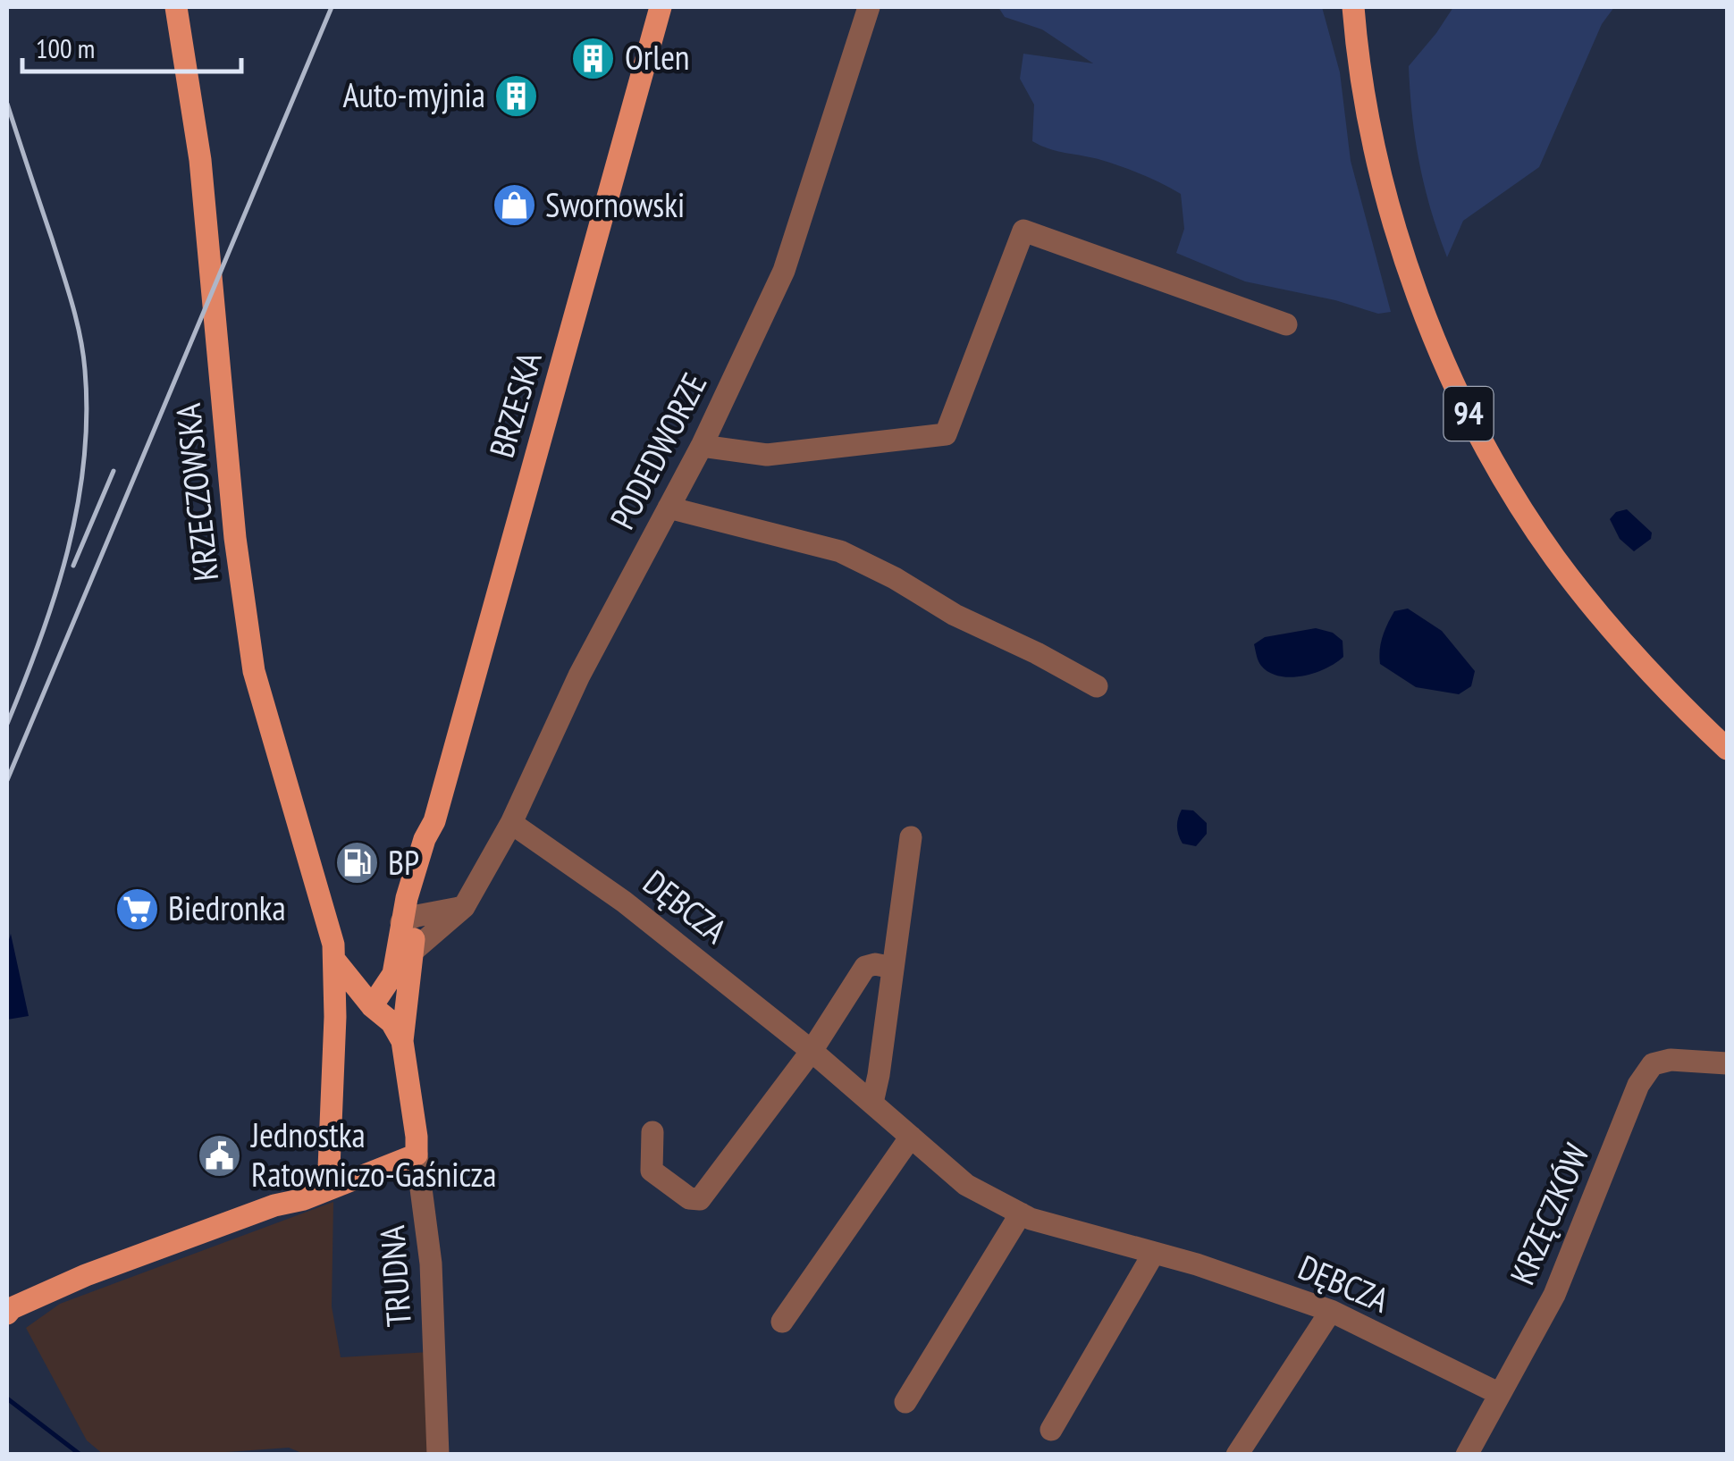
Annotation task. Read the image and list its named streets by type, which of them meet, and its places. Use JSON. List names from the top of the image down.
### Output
{
  "streets": {
    "main road": [
      "BRZESKA",
      "94",
      "KRZECZOWSKA",
      "TRUDNA"
    ],
    "street": ["PODEDWORZE", "DĘBCZA", "KRZĘCZKÓW"]
  },
  "crossings": [
    ["BRZESKA", "PODEDWORZE"],
    ["BRZESKA", "KRZECZOWSKA"],
    ["BRZESKA", "TRUDNA"],
    ["PODEDWORZE", "DĘBCZA"],
    ["KRZECZOWSKA", "TRUDNA"],
    ["DĘBCZA", "KRZĘCZKÓW"]
  ],
  "places": {
    "building": ["Orlen", "Auto-myjnia"],
    "shop": ["Swornowski"],
    "fuel station": ["BP"],
    "supermarket": ["Biedronka"],
    "public building": ["Jednostka Ratowniczo-Gaśnicza"]
  },
  "scale_bar": "100 m"
}
